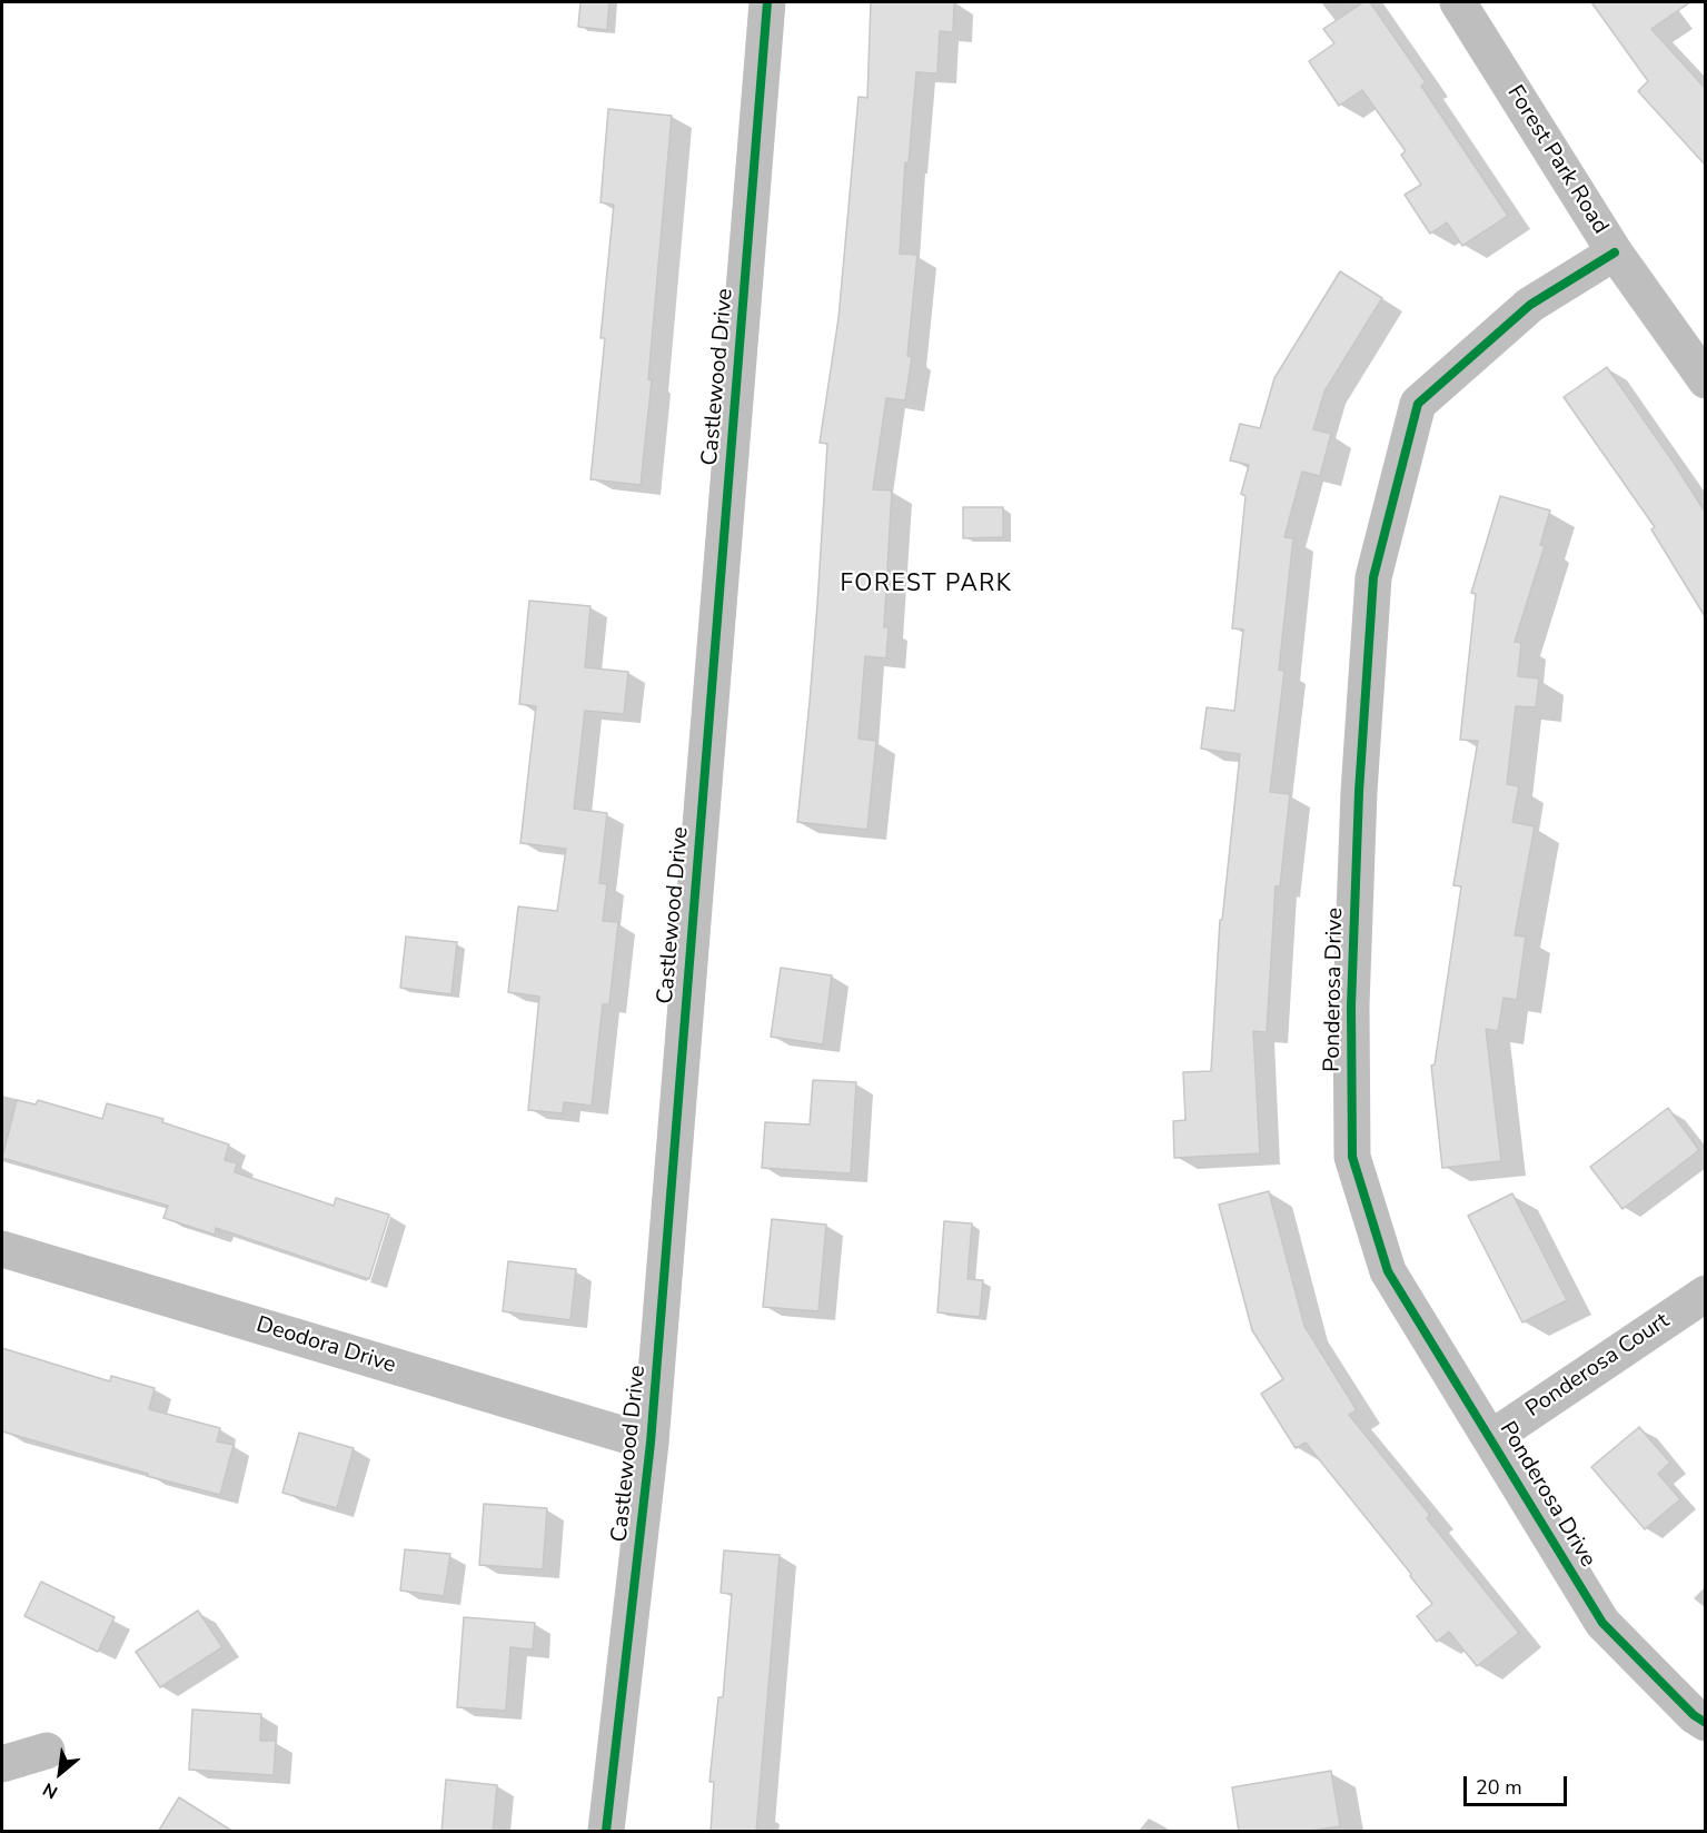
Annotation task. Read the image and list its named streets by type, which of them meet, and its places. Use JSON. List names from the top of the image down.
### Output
{
  "streets": {
    "street": [
      "Forest Park Road",
      "Castlewood Drive",
      "Ponderosa Drive",
      "Deodora Drive",
      "Ponderosa Court"
    ]
  },
  "crossings": [
    ["Forest Park Road", "Ponderosa Drive"],
    ["Castlewood Drive", "Deodora Drive"],
    ["Ponderosa Drive", "Ponderosa Court"]
  ],
  "districts": ["FOREST PARK"],
  "scale_bar": "20 m",
  "north": "bottom left"
}
